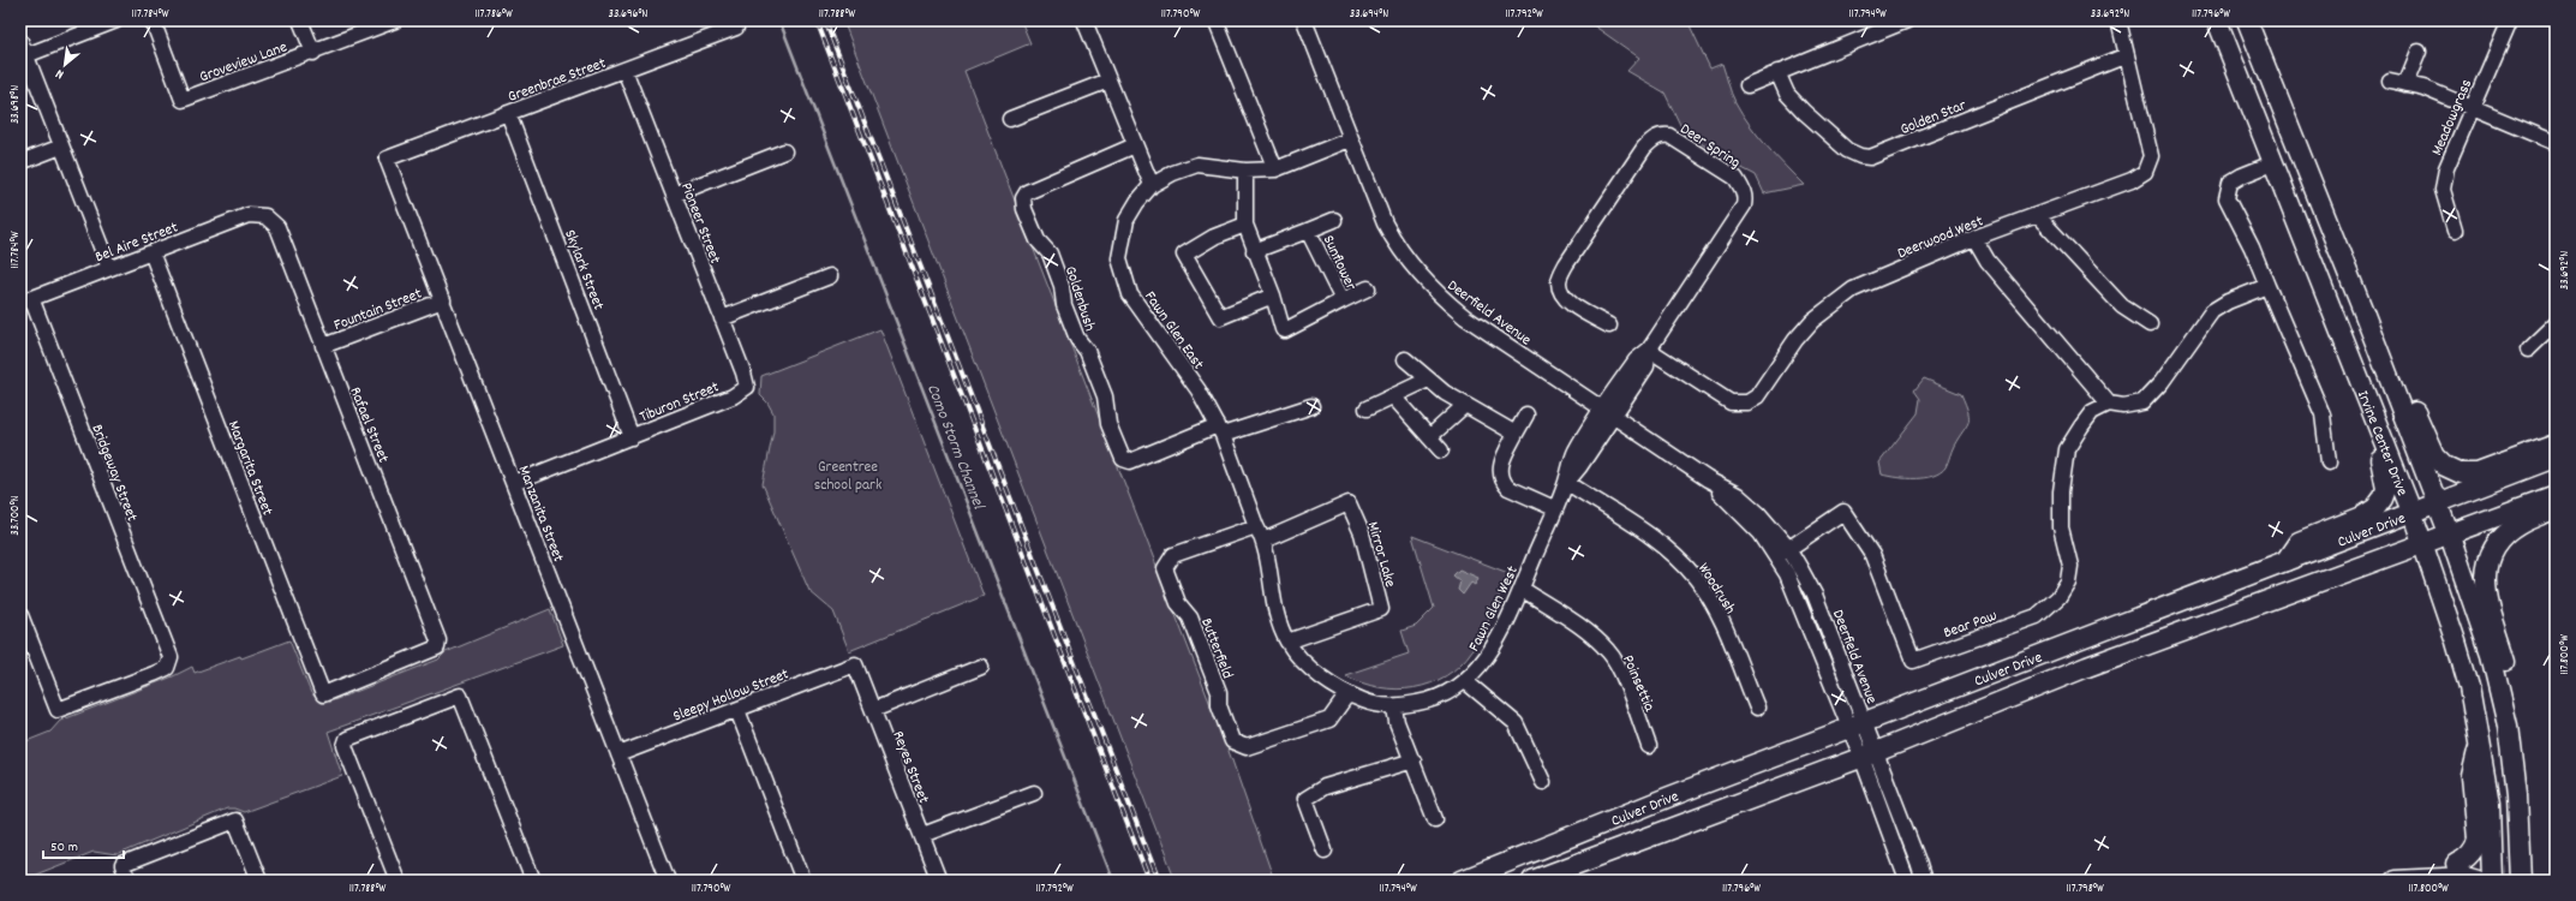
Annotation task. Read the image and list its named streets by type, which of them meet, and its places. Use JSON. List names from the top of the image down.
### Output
{
  "streets": {
    "main road": ["Irvine Center Drive", "Culver Drive"],
    "street": [
      "Groveview Lane",
      "Greenbrae Street",
      "Golden Star",
      "Meadowgrass",
      "Deer Spring",
      "Pioneer Street",
      "Deerwood West",
      "Bel Aire Street",
      "Sunflower",
      "Skylark Street",
      "Goldenbush",
      "Fountain Street",
      "Deerfield Avenue",
      "Fawn Glen East",
      "Tiburon Street",
      "Rafael Street",
      "Margarita Street",
      "Bridgeway Street",
      "Manzanita Street",
      "Mirror Lake",
      "Woodrush",
      "Fawn Glen West",
      "Bear Paw",
      "Butterfield",
      "Poinsettia",
      "Sleepy Hollow Street",
      "Reyes Street"
    ]
  },
  "crossings": [
    ["Greenbrae Street", "Pioneer Street"],
    ["Greenbrae Street", "Skylark Street"],
    ["Greenbrae Street", "Manzanita Street"],
    ["Golden Star", "Deerwood West"],
    ["Deer Spring", "Deerwood West"],
    ["Deer Spring", "Deerfield Avenue"],
    ["Deer Spring", "Fawn Glen West"],
    ["Pioneer Street", "Tiburon Street"],
    ["Bel Aire Street", "Rafael Street"],
    ["Bel Aire Street", "Margarita Street"],
    ["Bel Aire Street", "Bridgeway Street"],
    ["Skylark Street", "Tiburon Street"],
    ["Goldenbush", "Fawn Glen East"],
    ["Fountain Street", "Rafael Street"],
    ["Fountain Street", "Manzanita Street"],
    ["Deerfield Avenue", "Fawn Glen East"],
    ["Deerfield Avenue", "Culver Drive"],
    ["Deerfield Avenue", "Fawn Glen West"],
    ["Deerfield Avenue", "Bear Paw"],
    ["Fawn Glen East", "Fawn Glen West"],
    ["Fawn Glen East", "Butterfield"],
    ["Tiburon Street", "Manzanita Street"],
    ["Rafael Street", "Margarita Street"],
    ["Irvine Center Drive", "Culver Drive"],
    ["Manzanita Street", "Sleepy Hollow Street"],
    ["Mirror Lake", "Fawn Glen West"],
    ["Woodrush", "Fawn Glen West"],
    ["Fawn Glen West", "Butterfield"],
    ["Fawn Glen West", "Poinsettia"],
    ["Sleepy Hollow Street", "Reyes Street"]
  ],
  "water": ["Como Storm Channel"],
  "parks": ["Greentree school park"],
  "scale_bar": "50 m",
  "north": "bottom left",
  "coordinates": [
    "117.784°W",
    "117.786°W",
    "33.696°N",
    "117.788°W",
    "117.790°W",
    "33.694°N",
    "117.792°W",
    "117.794°W",
    "33.692°N",
    "117.796°W",
    "33.698°N",
    "33.700°N",
    "117.800°W",
    "117.798°W"
  ]
}
